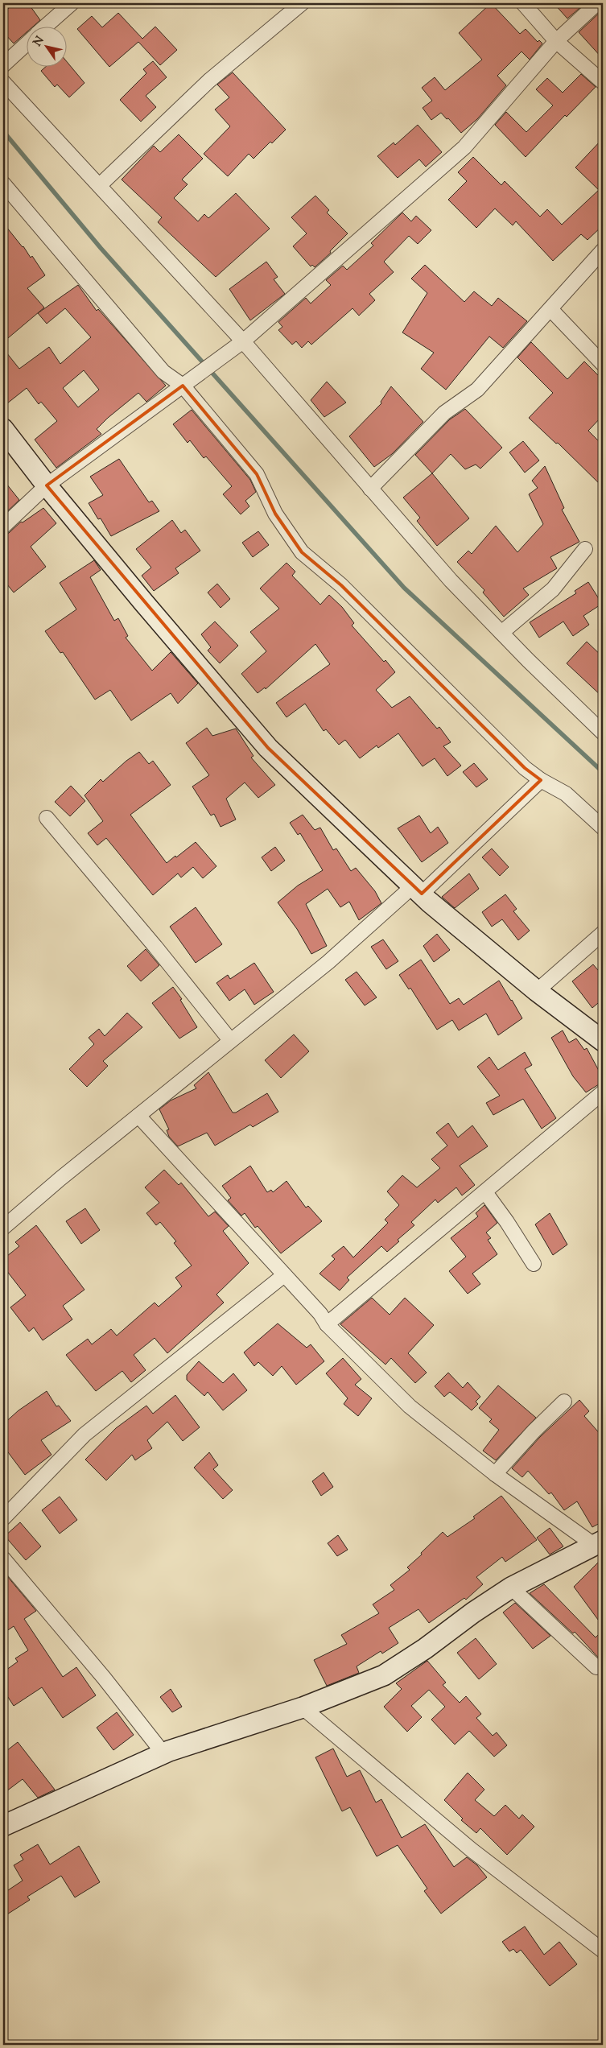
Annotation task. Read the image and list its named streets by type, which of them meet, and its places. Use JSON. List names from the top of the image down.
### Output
{
  "north": "top left"
}
